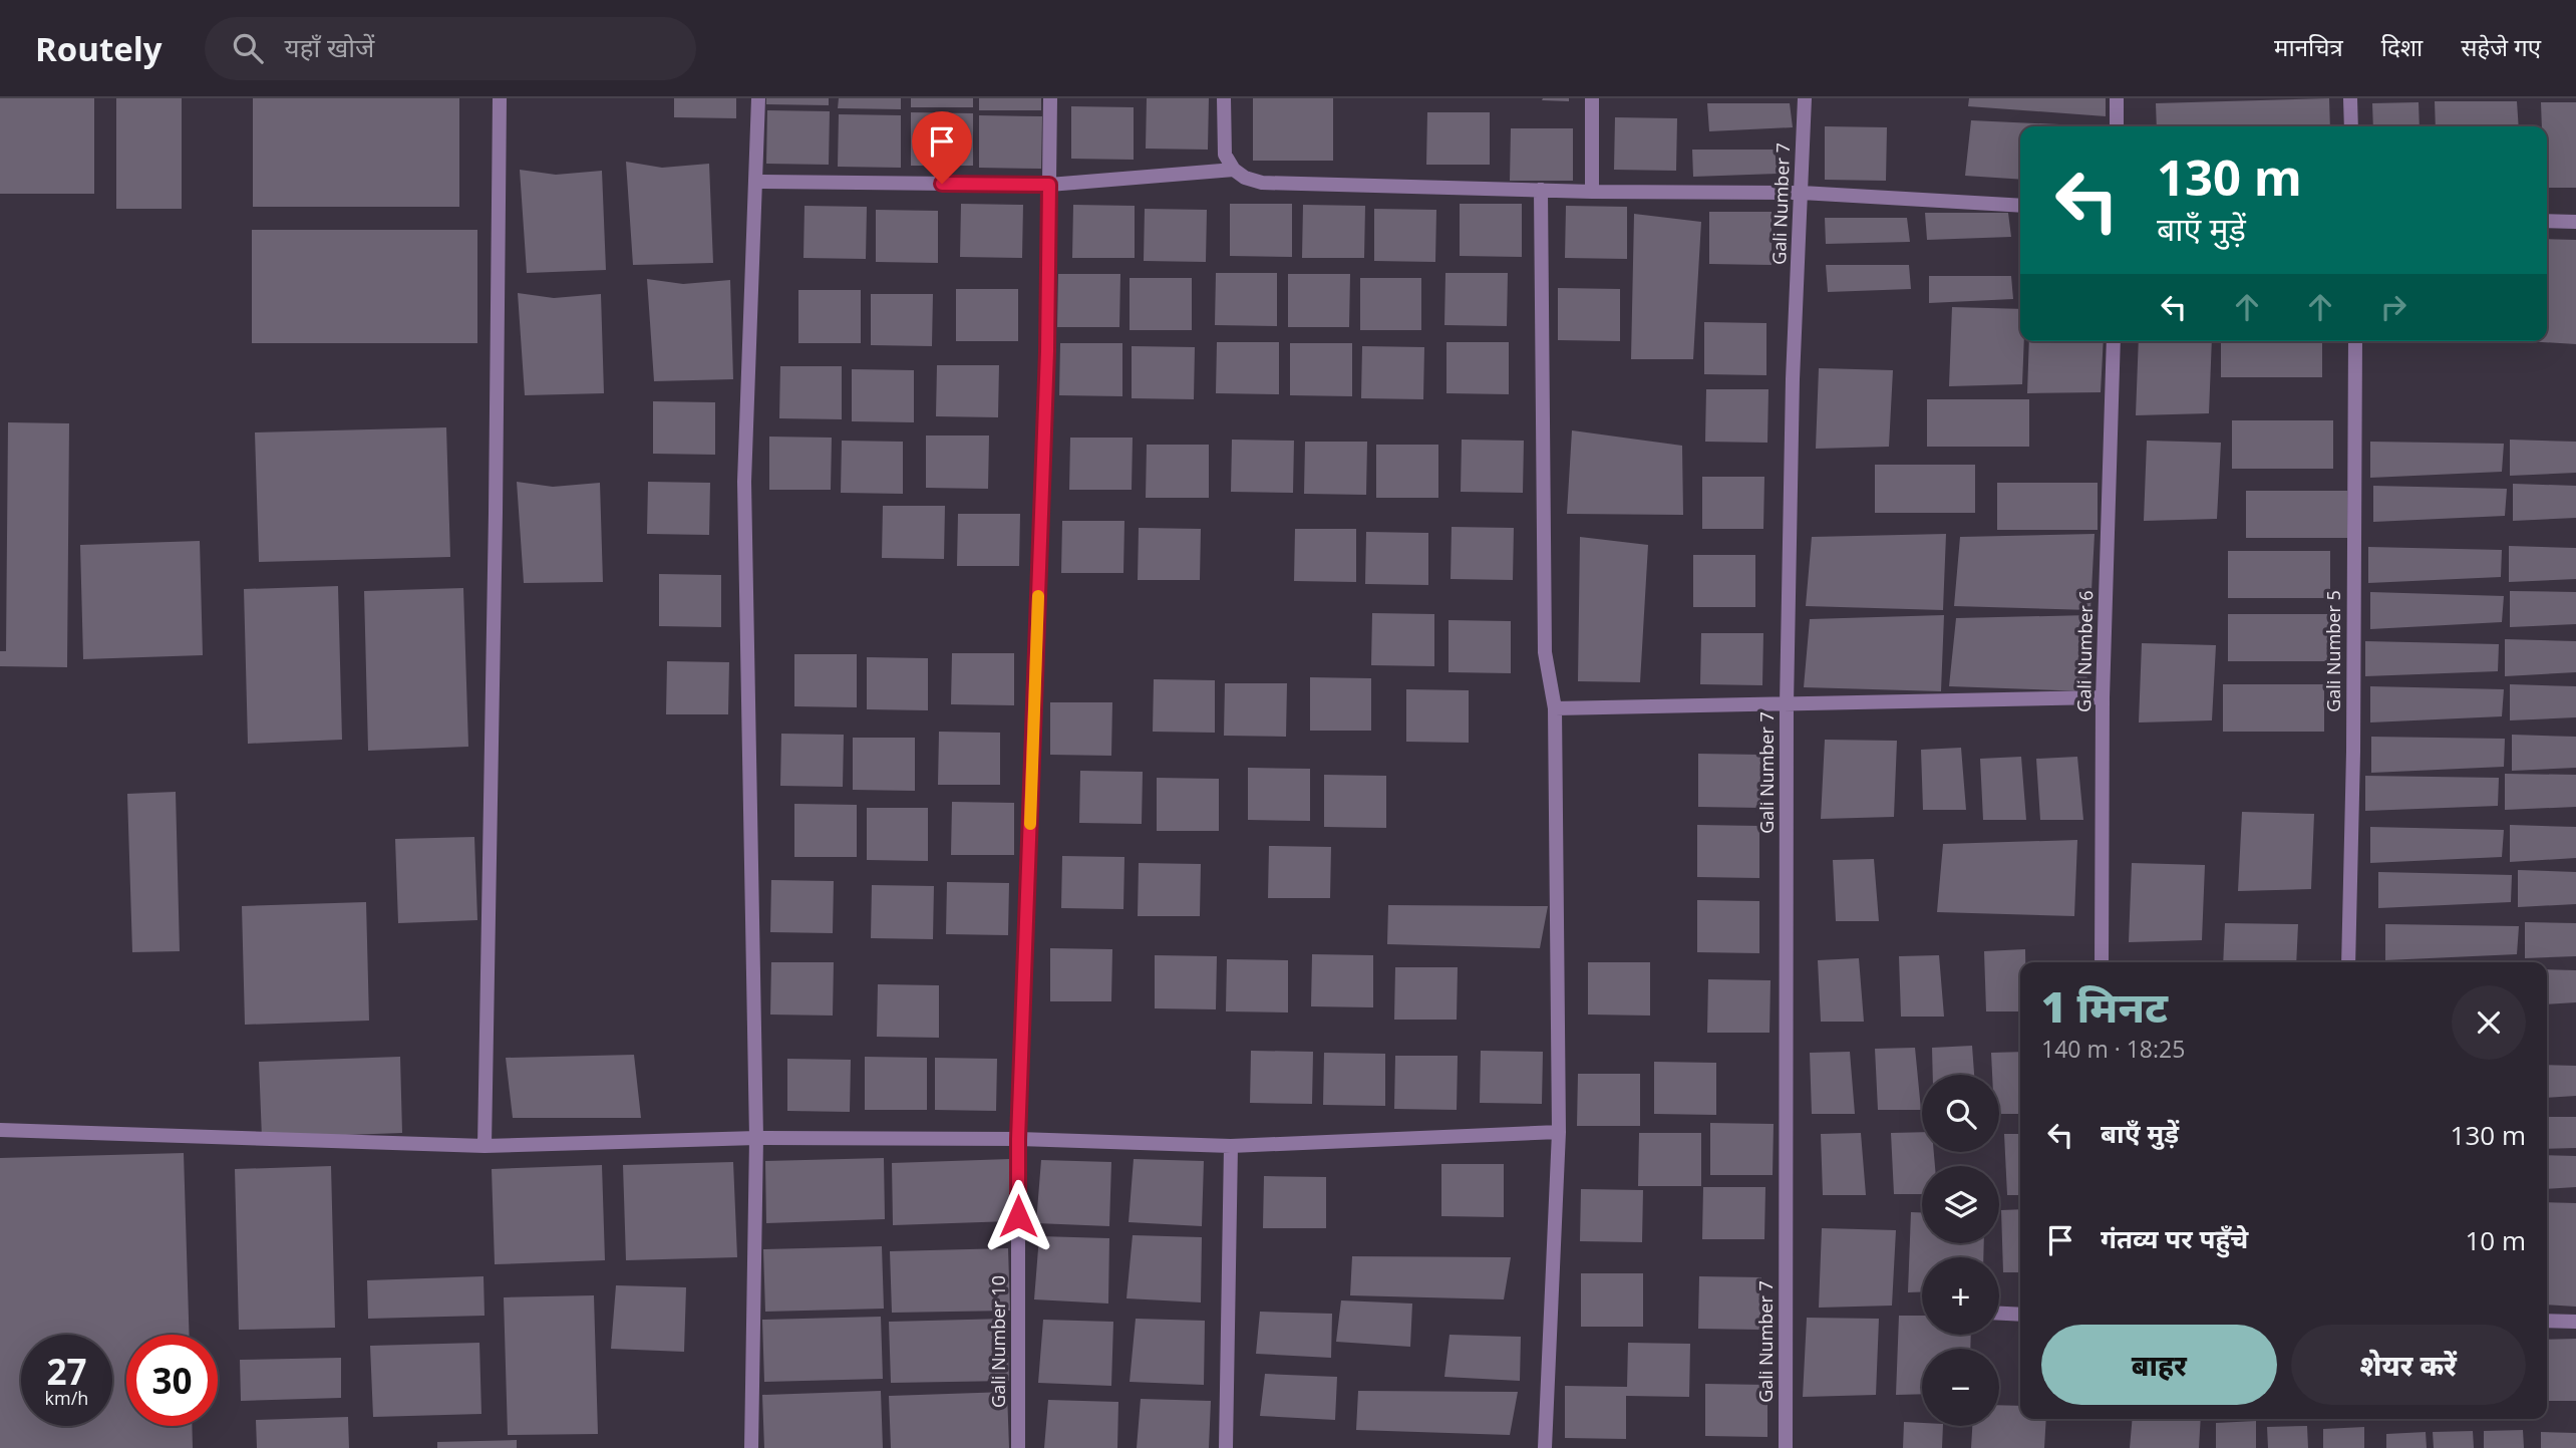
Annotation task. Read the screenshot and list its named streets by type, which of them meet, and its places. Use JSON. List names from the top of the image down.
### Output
{
  "streets": {
    "street": [
      "Gali Number 7",
      "Gali Number 6",
      "Gali Number 5",
      "Gali Number 10"
    ]
  },
  "page": {
    "header": "Routely",
    "search": "यहाँ खोजें",
    "nav": ["मानचित्र", "दिशा", "सहेजे गए"],
    "turn": ["130 m", "बाएँ मुड़ें"],
    "heading": ["1 मिनट", "140 m · 18:25"],
    "map_buttons": ["+", "−"],
    "list": [
      {
        "name": "बाएँ मुड़ें",
        "value": "130 m"
      },
      {
        "name": "गंतव्य पर पहुँचे",
        "value": "10 m"
      }
    ],
    "buttons": ["बाहर", "शेयर करें"],
    "speed": "27 km/h",
    "limit": "30"
  }
}
